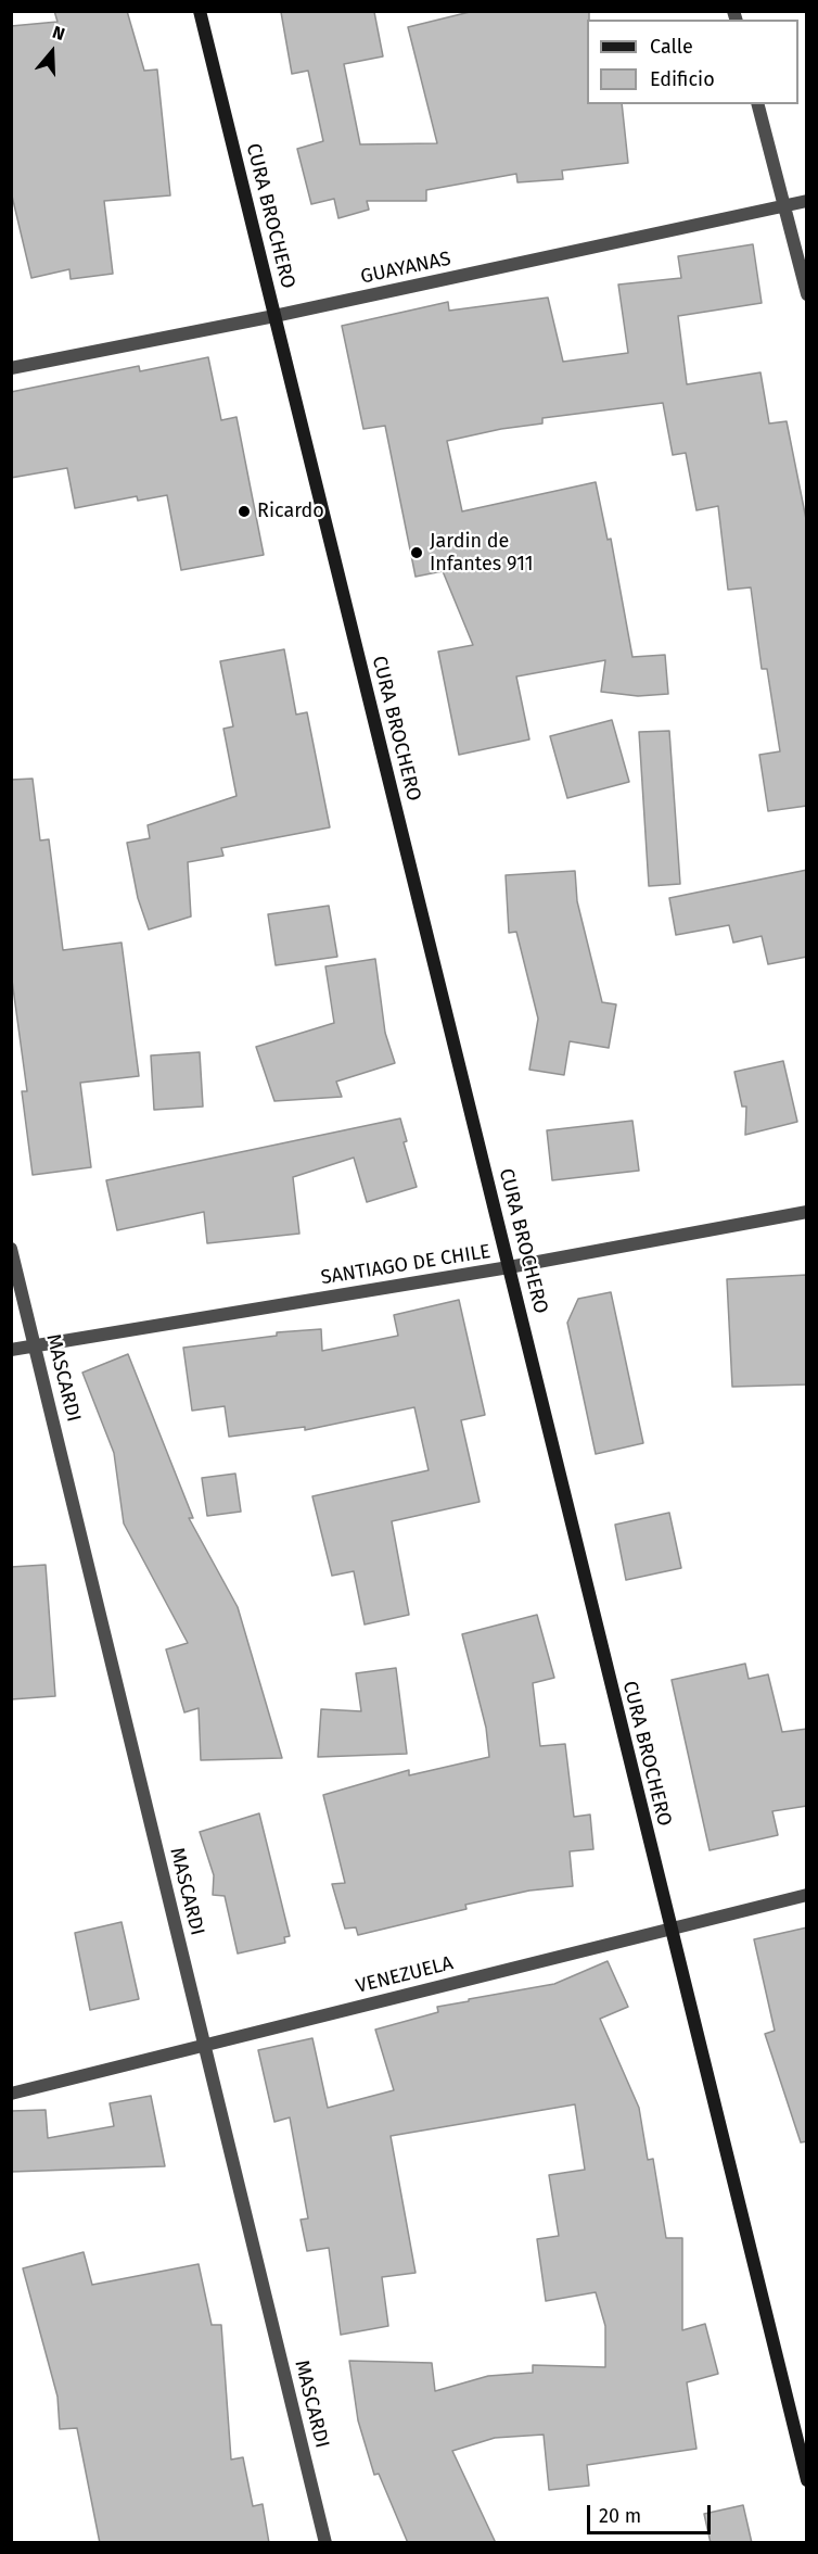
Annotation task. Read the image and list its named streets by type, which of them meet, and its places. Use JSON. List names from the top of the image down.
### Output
{
  "streets": {
    "street": [
      "CURA BROCHERO",
      "GUAYANAS",
      "SANTIAGO DE CHILE",
      "MASCARDI",
      "VENEZUELA"
    ]
  },
  "crossings": [
    ["CURA BROCHERO", "GUAYANAS"],
    ["CURA BROCHERO", "SANTIAGO DE CHILE"],
    ["CURA BROCHERO", "VENEZUELA"],
    ["SANTIAGO DE CHILE", "MASCARDI"],
    ["MASCARDI", "VENEZUELA"]
  ],
  "places": ["Ricardo", "Jardin de Infantes 911"],
  "legend": ["Calle", "Edificio"],
  "scale_bar": "20 m",
  "north": "top"
}
